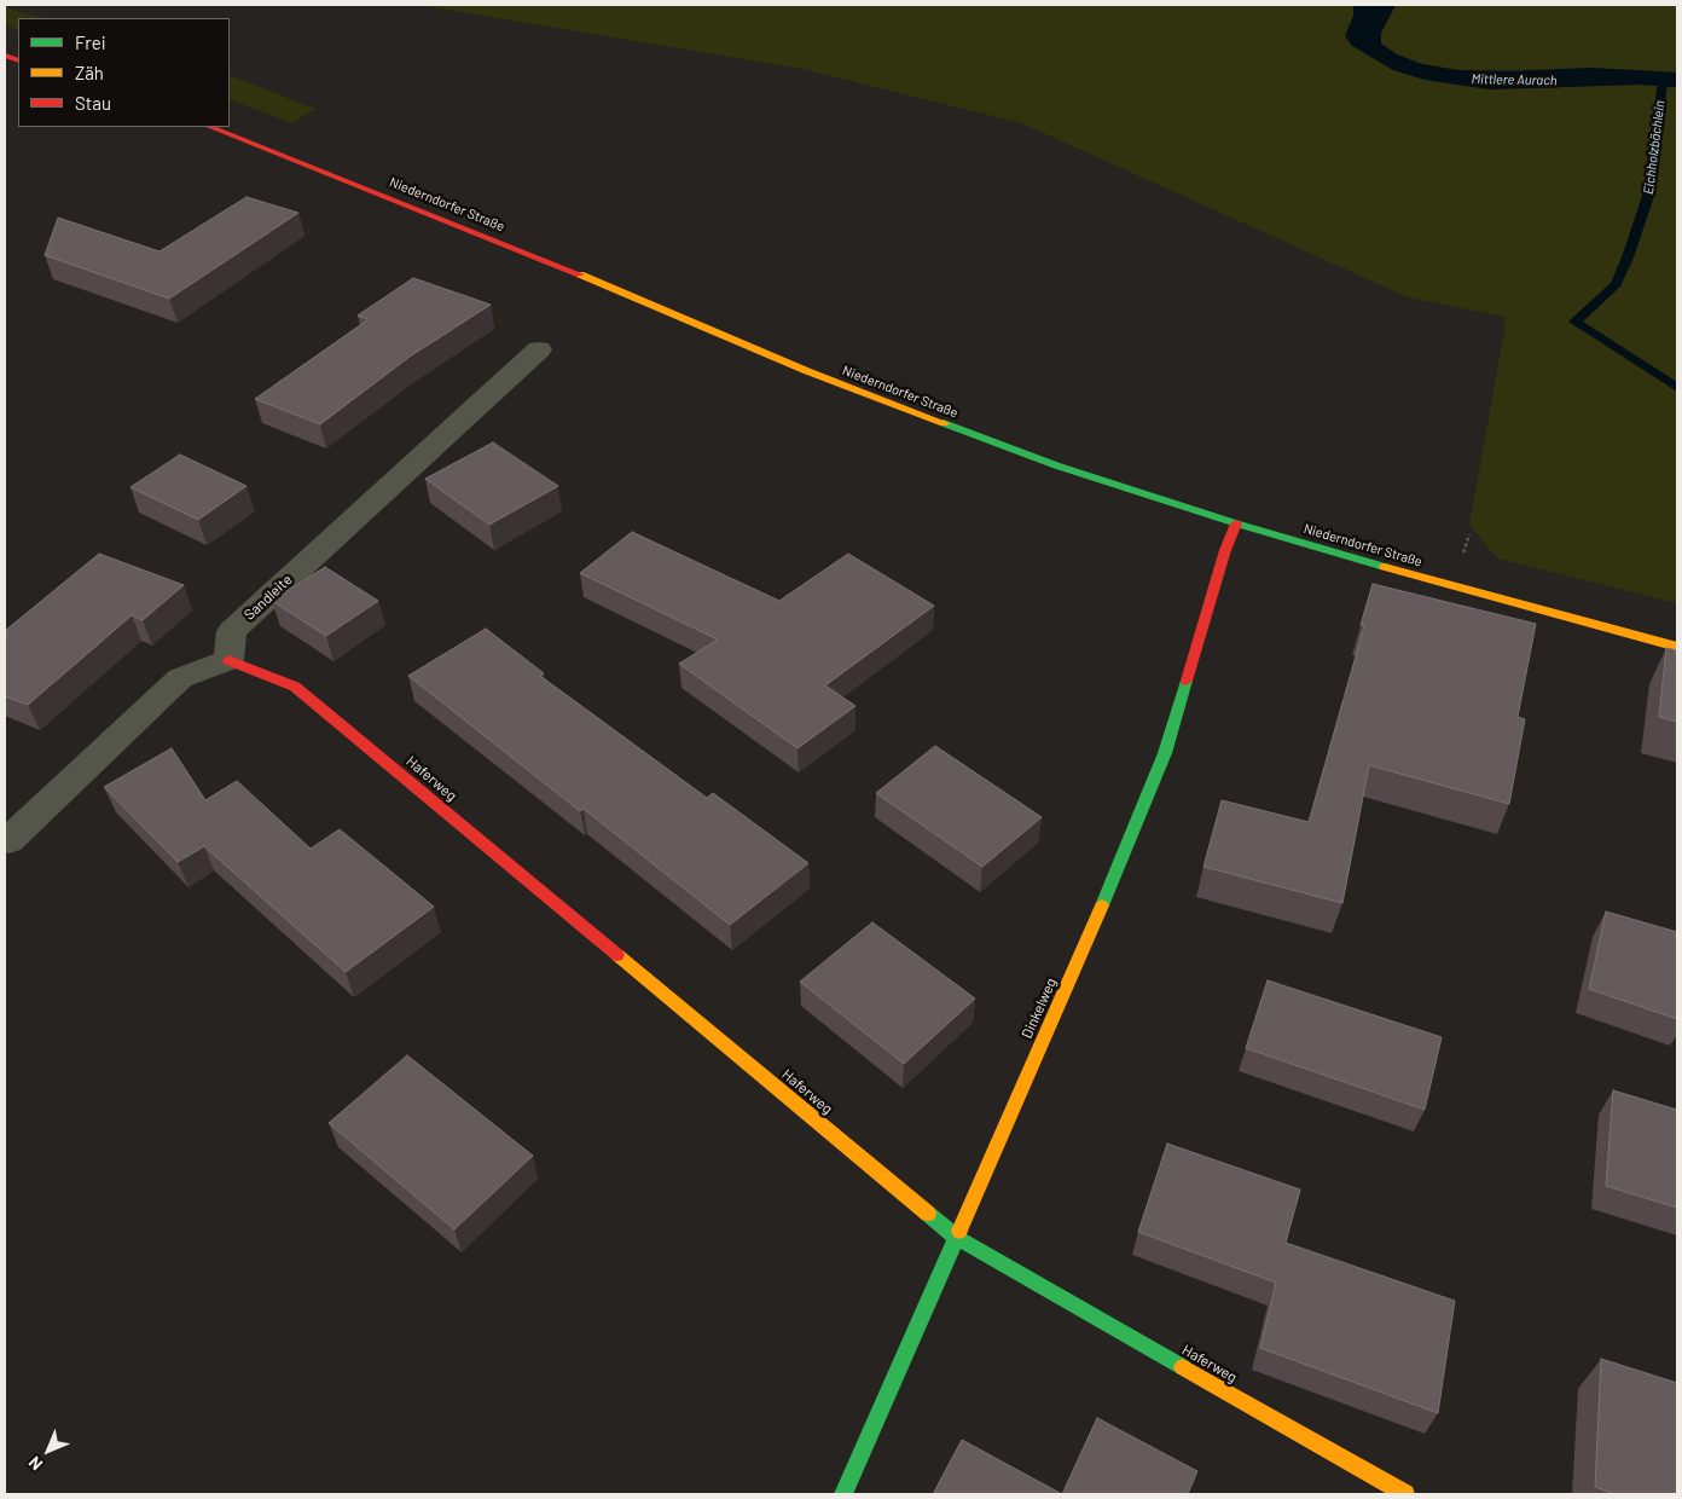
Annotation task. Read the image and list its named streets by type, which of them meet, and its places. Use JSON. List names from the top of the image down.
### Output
{
  "streets": {
    "street": [
      "Niederndorfer Straße",
      "Sandleite",
      "Haferweg",
      "Dinkelweg"
    ]
  },
  "crossings": [
    ["Niederndorfer Straße", "Dinkelweg"],
    ["Sandleite", "Haferweg"],
    ["Haferweg", "Dinkelweg"]
  ],
  "water": ["Mittlere Aurach", "Eichholzbächlein"],
  "legend": ["Frei", "Zäh", "Stau"],
  "north": "bottom left"
}
